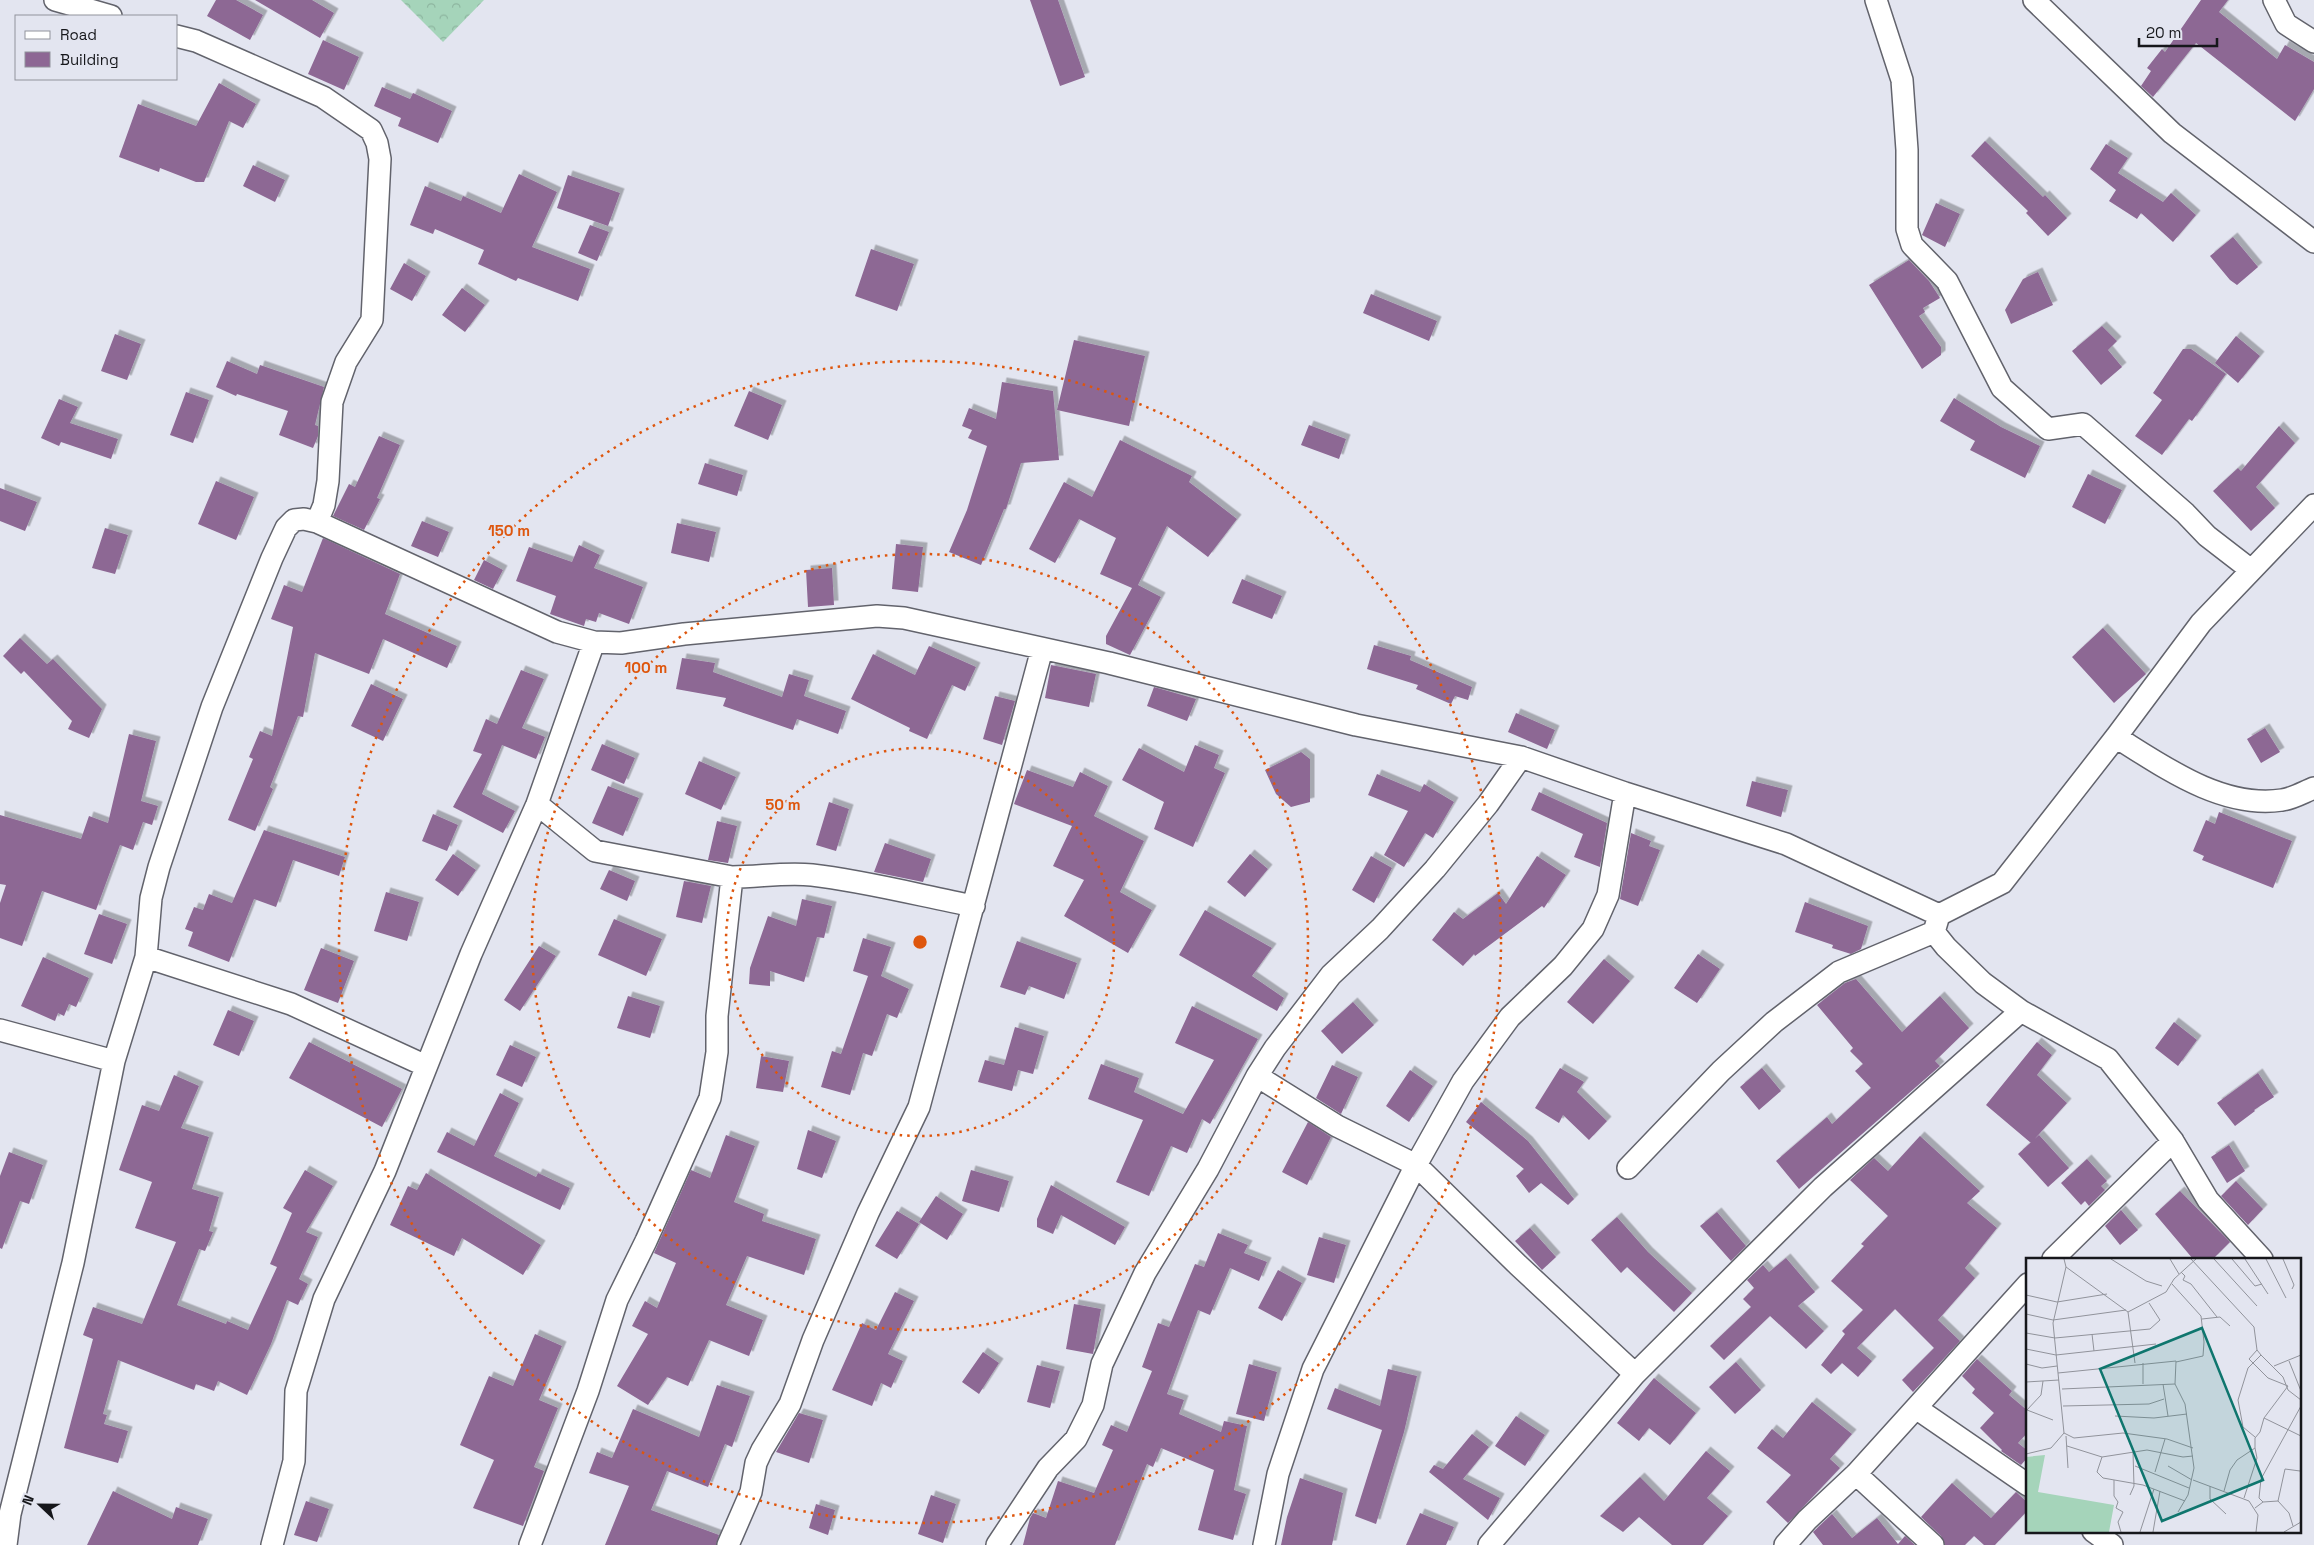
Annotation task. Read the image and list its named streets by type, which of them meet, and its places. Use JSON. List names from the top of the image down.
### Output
{
  "legend": ["Road", "Building"],
  "scale_bar": "20 m",
  "north": "left",
  "rings": ["150 m", "100 m", "50 m"]
}
